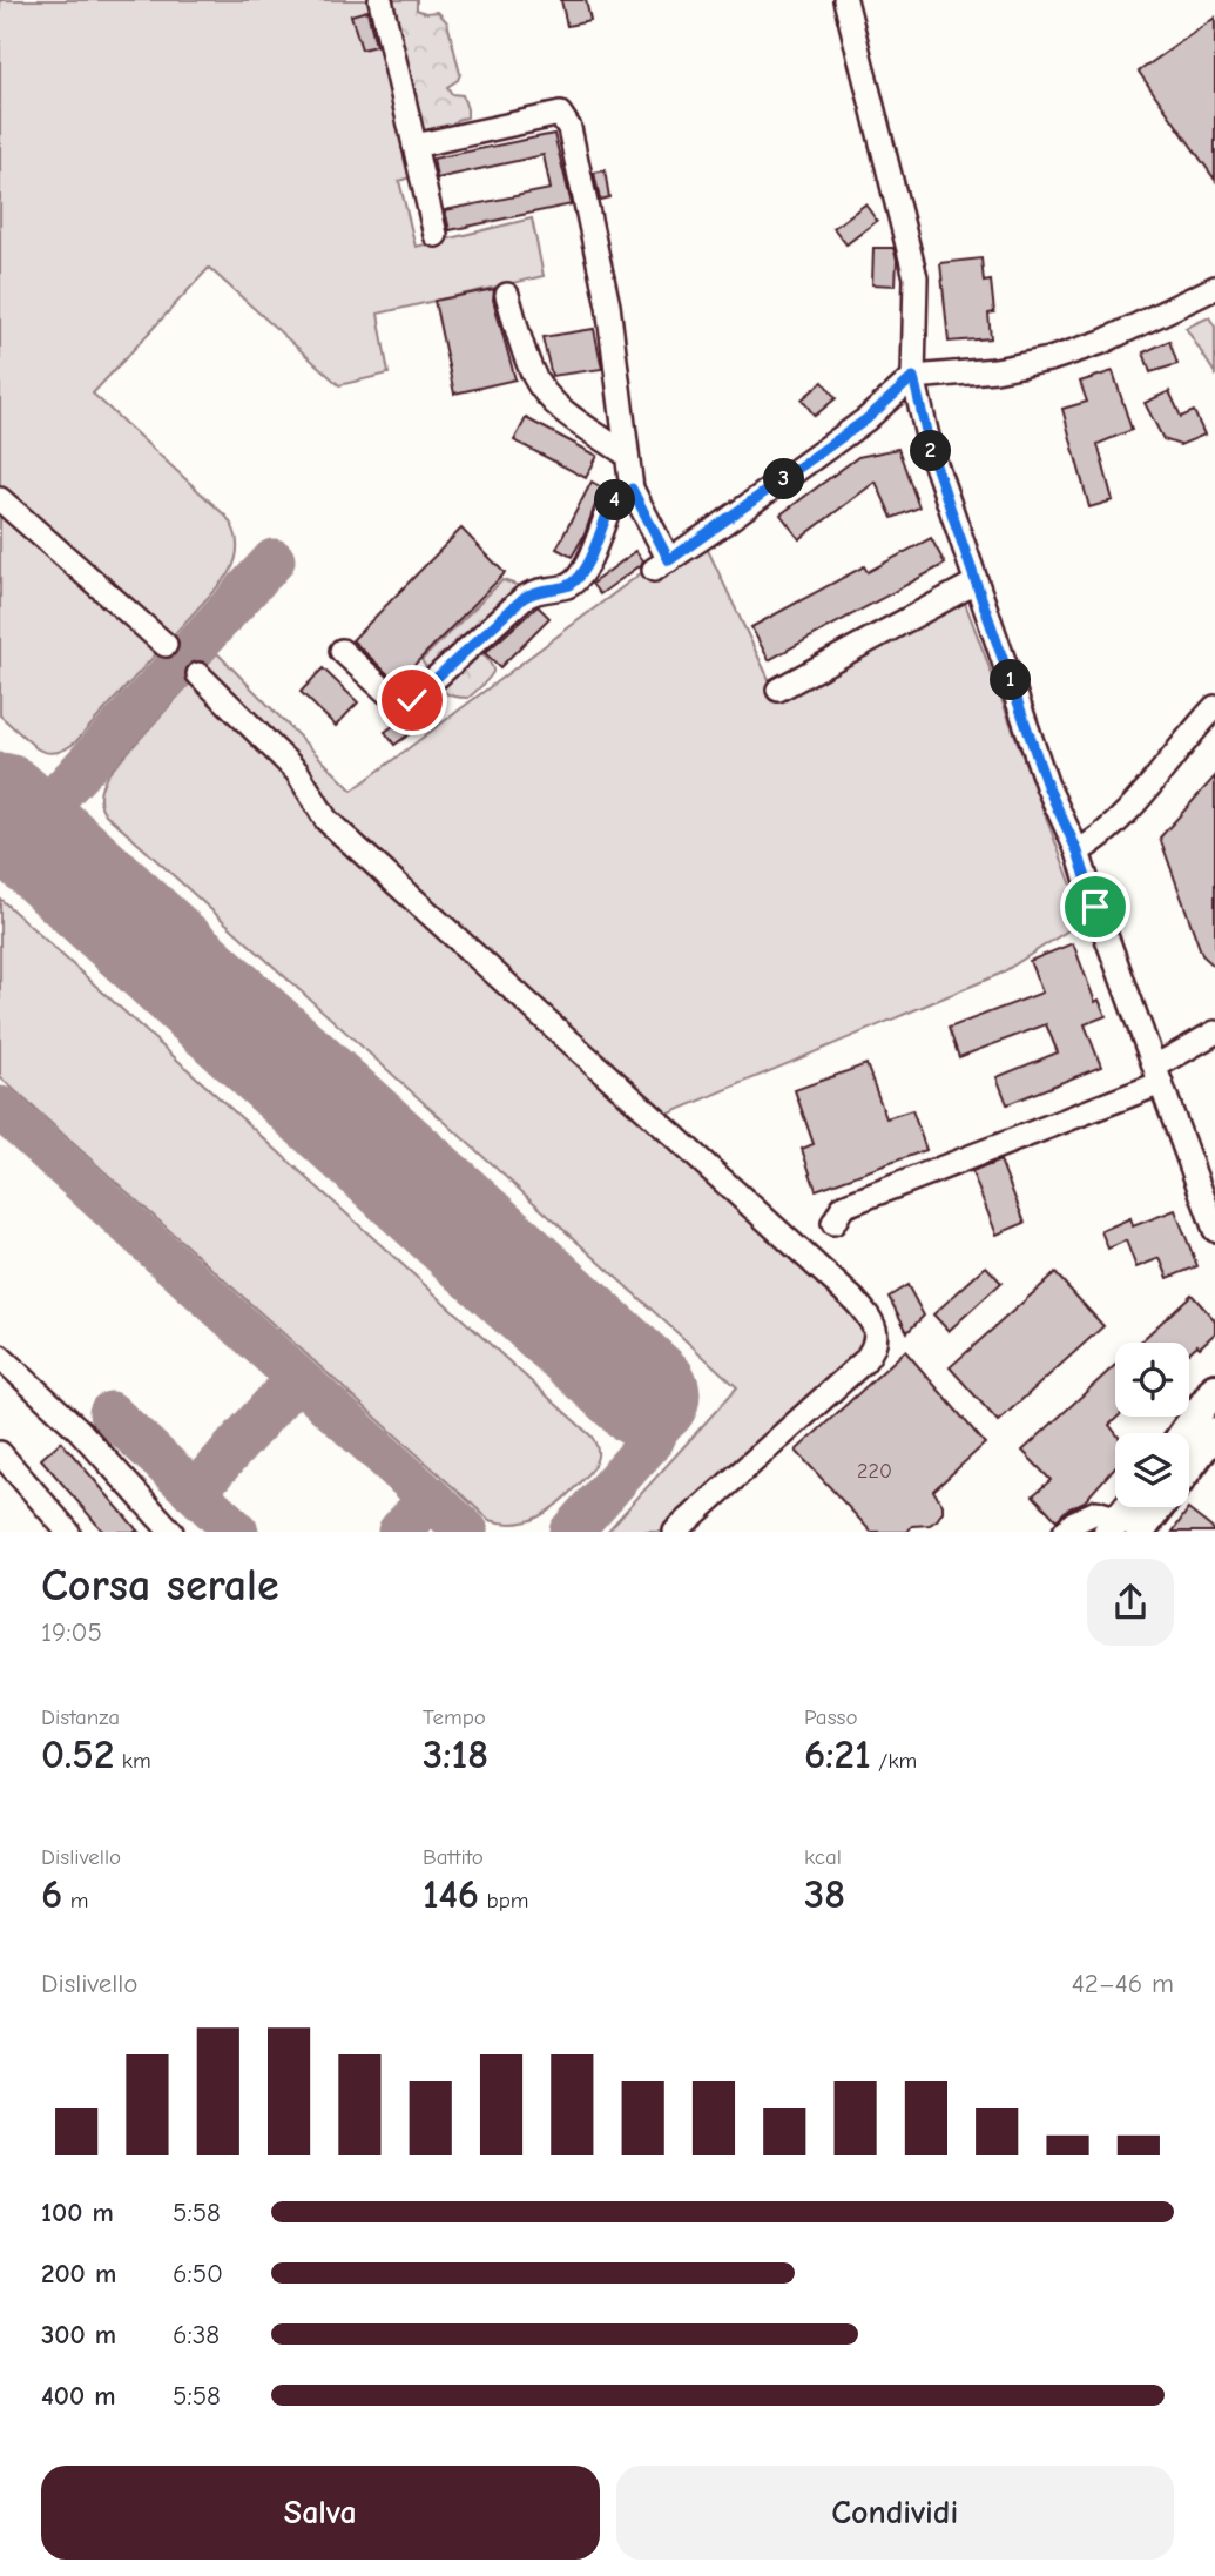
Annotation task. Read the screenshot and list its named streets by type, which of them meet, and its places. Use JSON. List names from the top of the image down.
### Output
{
  "house_numbers": ["220"],
  "page": {
    "pins": [
      "2",
      "3",
      "4",
      "1"
    ],
    "heading": ["Corsa serale", "19:05"],
    "stats": [
      ["Distanza", "0.52 km"],
      ["Tempo", "3:18"],
      ["Passo", "6:21 /km"],
      ["Dislivello", "6 m"],
      ["Battito", "146 bpm"],
      ["kcal", "38"]
    ],
    "chart": ["Dislivello", "42–46 m"],
    "list": [
      {
        "name": "100 m",
        "note": "5:58"
      },
      {
        "name": "200 m",
        "note": "6:50"
      },
      {
        "name": "300 m",
        "note": "6:38"
      },
      {
        "name": "400 m",
        "note": "5:58"
      }
    ],
    "buttons": ["Salva", "Condividi"]
  }
}
